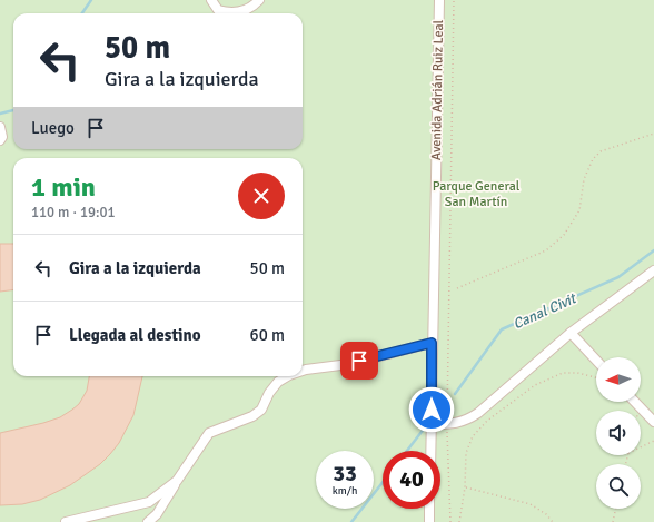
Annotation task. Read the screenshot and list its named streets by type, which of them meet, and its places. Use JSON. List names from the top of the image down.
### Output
{
  "streets": {
    "street": ["Avenida Adrián Ruiz Leal"]
  },
  "water": ["Canal Civit"],
  "parks": ["Parque General San Martín"],
  "north": "left",
  "page": {
    "turn": ["50 m", "Gira a la izquierda"],
    "then": "Luego",
    "heading": ["1 min", "110 m · 19:01"],
    "list": [
      {
        "name": "Gira a la izquierda",
        "value": "50 m"
      },
      {
        "name": "Llegada al destino",
        "value": "60 m"
      }
    ],
    "speed": "33 km/h",
    "limit": "40"
  }
}
